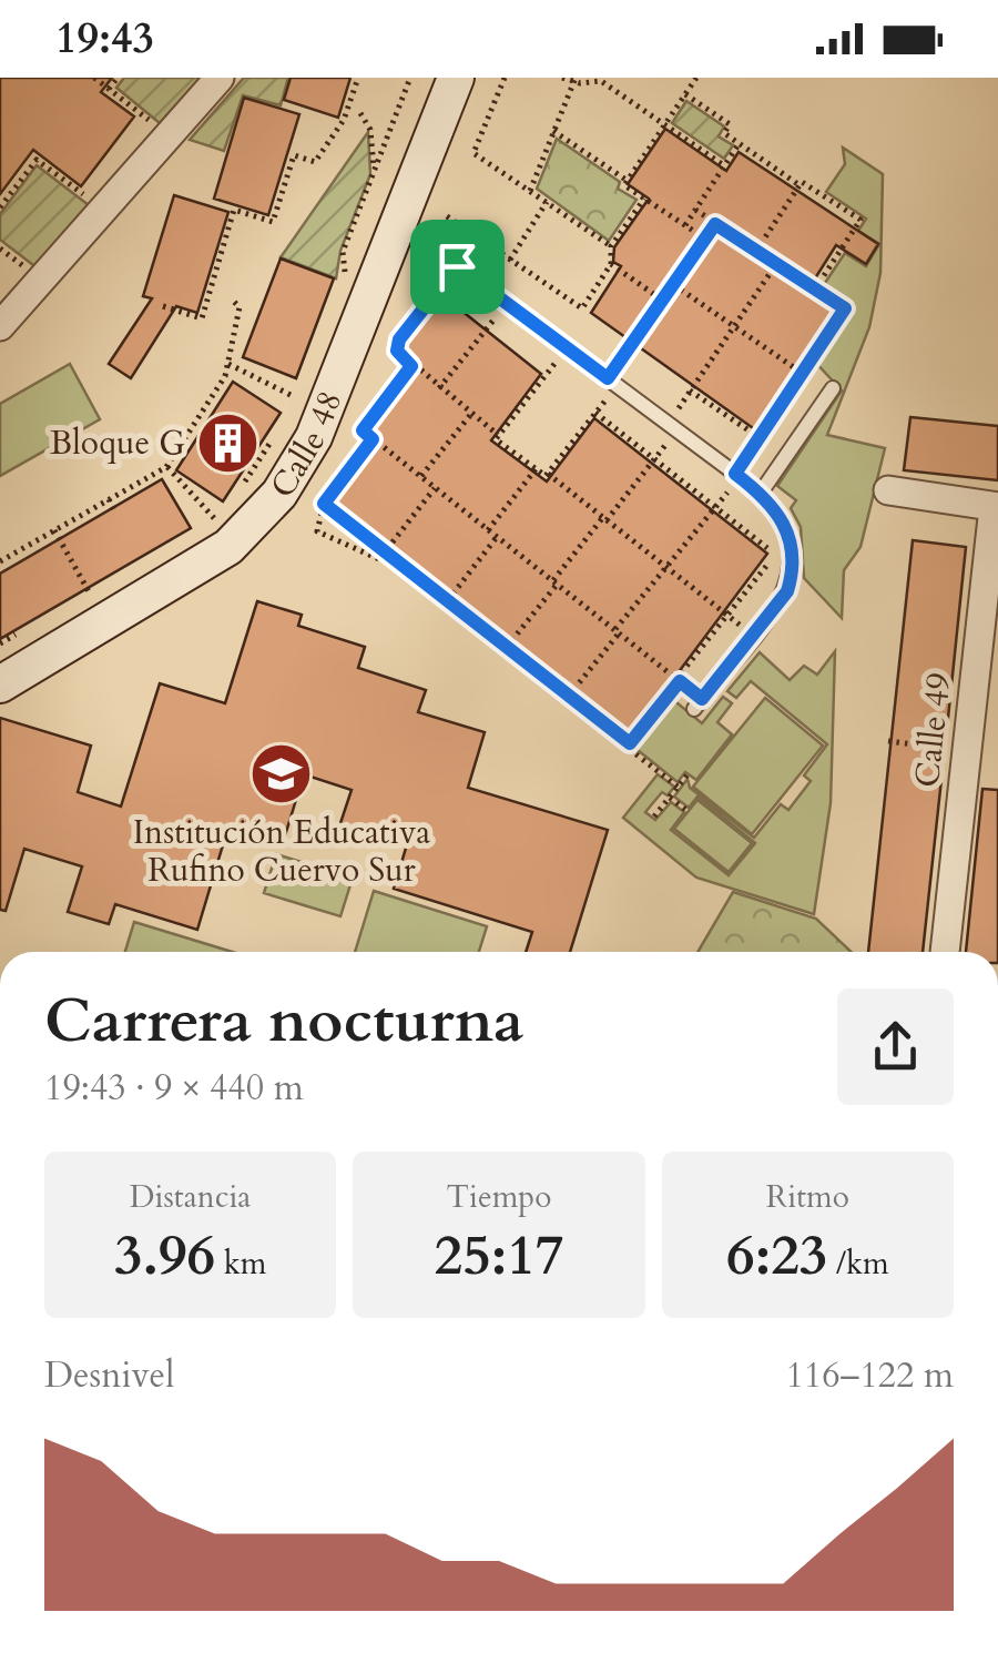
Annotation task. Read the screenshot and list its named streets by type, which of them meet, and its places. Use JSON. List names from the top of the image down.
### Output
{
  "streets": {
    "street": ["Calle 48", "Calle 49"]
  },
  "places": {
    "building": ["Bloque G"],
    "school or university": ["Institución Educativa Rufino Cuervo Sur"]
  },
  "page": {
    "status": "19:43",
    "heading": ["Carrera nocturna", "19:43 · 9 × 440 m"],
    "stats": [
      ["Distancia", "3.96 km"],
      ["Tiempo", "25:17"],
      ["Ritmo", "6:23 /km"]
    ],
    "chart": ["Desnivel", "116–122 m"]
  }
}
